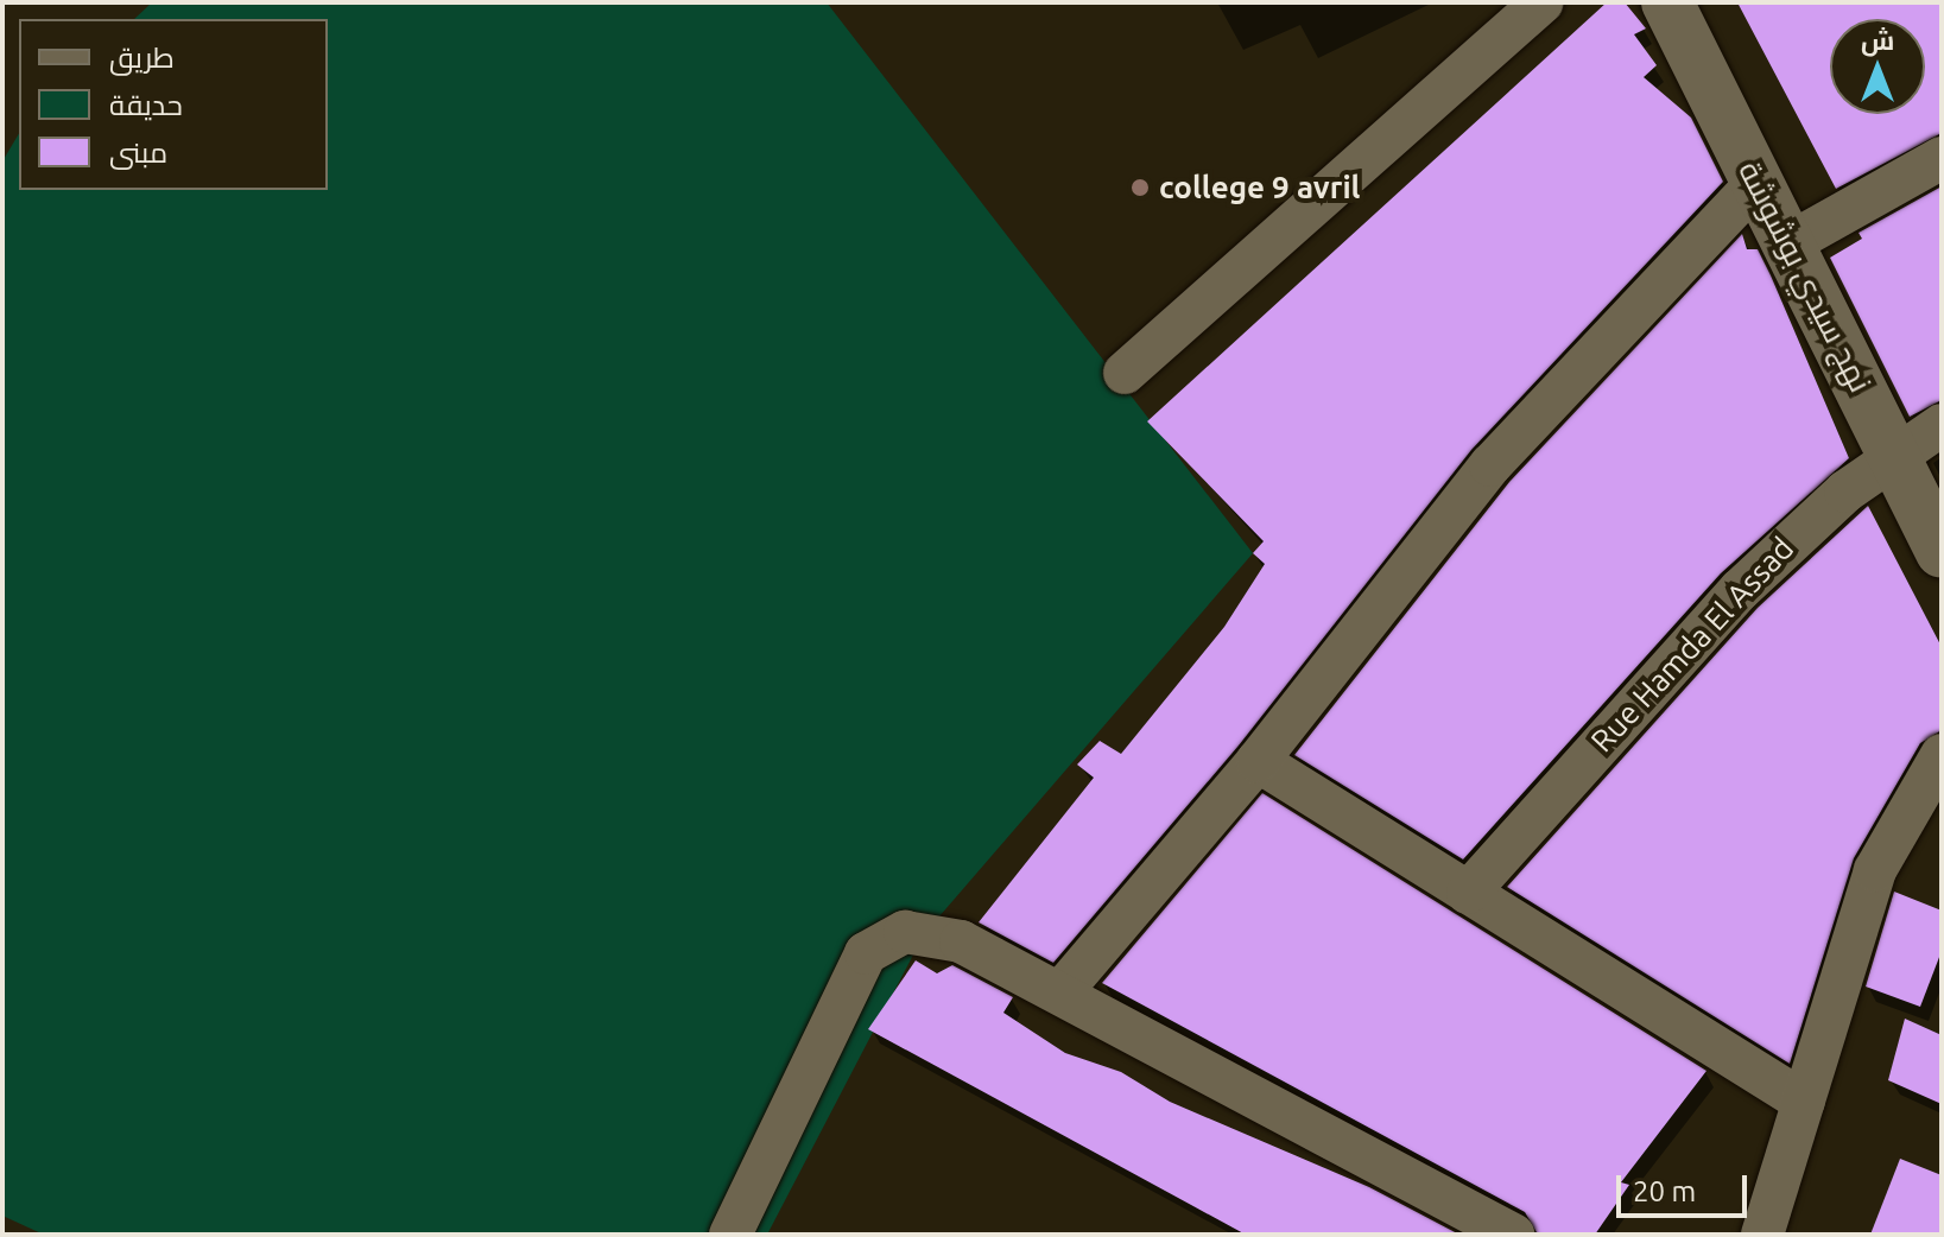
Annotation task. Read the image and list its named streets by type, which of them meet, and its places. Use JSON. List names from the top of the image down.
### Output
{
  "streets": {
    "street": ["نهج سيدي بوشوشة", "Rue Hamda El Assad"]
  },
  "crossings": [
    ["نهج سيدي بوشوشة", "Rue Hamda El Assad"]
  ],
  "places": ["college 9 avril"],
  "legend": ["طريق", "حديقة", "مبنى"],
  "scale_bar": "20 m",
  "north": "top"
}
